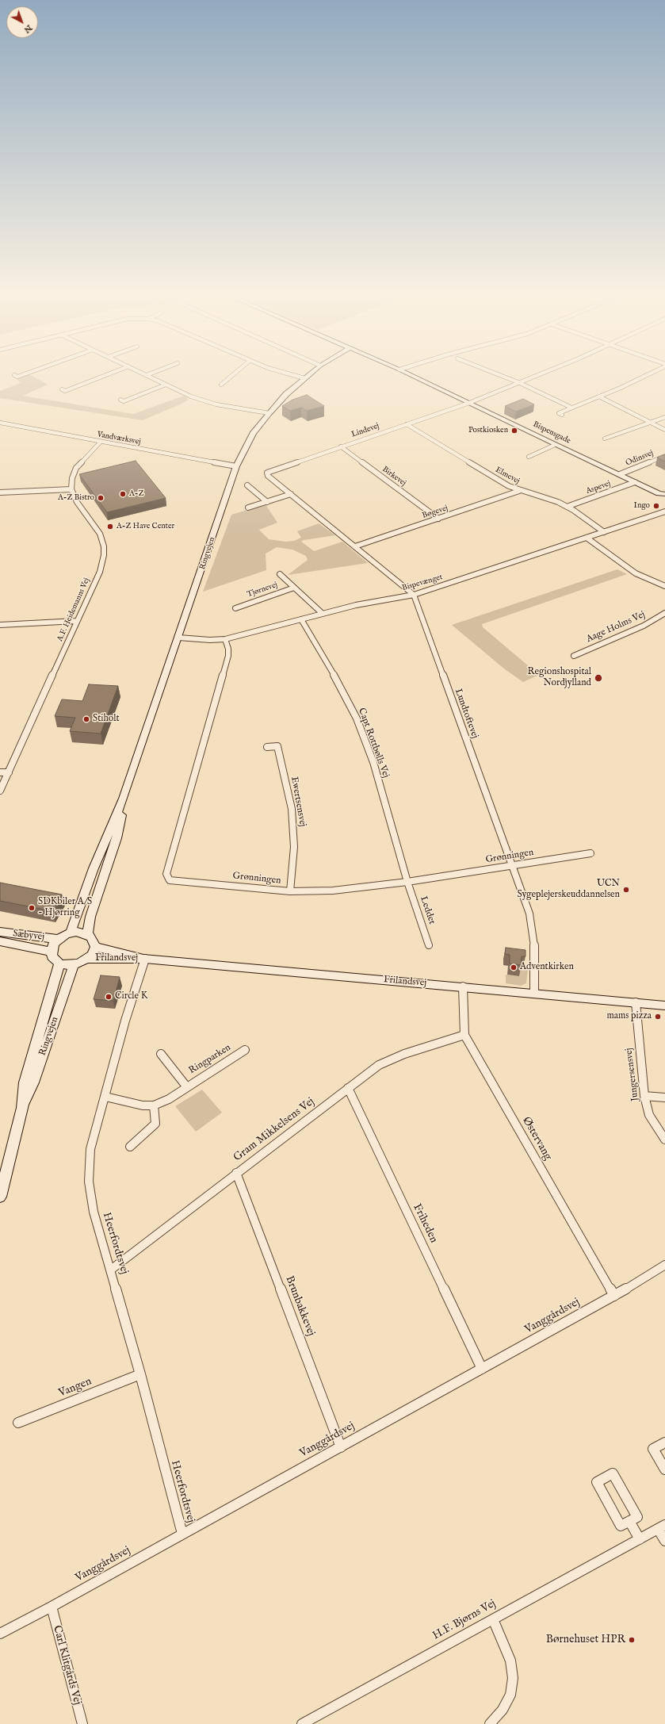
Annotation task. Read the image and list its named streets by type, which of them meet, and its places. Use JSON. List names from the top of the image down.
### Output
{
  "streets": {
    "main road": [
      "Bispensgade",
      "Ringvejen",
      "Sæbyvej",
      "Frilandsvej"
    ],
    "street": [
      "Lindevej",
      "Vandværksvej",
      "Odinsvej",
      "Elmevej",
      "Birkevej",
      "Aspevej",
      "Bøgevej",
      "Bispevænget",
      "Tjørnevej",
      "A.F. Heidemanns Vej",
      "Aage Holms Vej",
      "Lundtoftevej",
      "Capt Rottbølls Vej",
      "Ewertsensvej",
      "Grønningen",
      "Leddet",
      "Ringparken",
      "Jungersensvej",
      "Gram Mikkelsens Vej",
      "Østervang",
      "Friheden",
      "Heerfordtsvej",
      "Brunbakkevej",
      "Vanggårdsvej",
      "Vangen",
      "H.F. Bjørns Vej",
      "Carl Klitgårds Vej"
    ]
  },
  "crossings": [
    ["Lindevej", "Bispensgade"],
    ["Lindevej", "Elmevej"],
    ["Lindevej", "Birkevej"],
    ["Bispensgade", "Odinsvej"],
    ["Bispensgade", "Aspevej"],
    ["Vandværksvej", "Ringvejen"],
    ["Elmevej", "Aspevej"],
    ["Elmevej", "Bøgevej"],
    ["Elmevej", "Bispevænget"],
    ["Birkevej", "Bøgevej"],
    ["Ringvejen", "Bispevænget"],
    ["Ringvejen", "Sæbyvej"],
    ["Ringvejen", "Frilandsvej"],
    ["Bispevænget", "Tjørnevej"],
    ["Bispevænget", "Lundtoftevej"],
    ["Bispevænget", "Capt Rottbølls Vej"],
    ["Bispevænget", "Grønningen"],
    ["Lundtoftevej", "Grønningen"],
    ["Lundtoftevej", "Frilandsvej"],
    ["Capt Rottbølls Vej", "Grønningen"],
    ["Capt Rottbølls Vej", "Leddet"],
    ["Ewertsensvej", "Grønningen"],
    ["Grønningen", "Leddet"],
    ["Sæbyvej", "Frilandsvej"],
    ["Frilandsvej", "Jungersensvej"],
    ["Frilandsvej", "Østervang"],
    ["Frilandsvej", "Heerfordtsvej"],
    ["Ringparken", "Heerfordtsvej"],
    ["Gram Mikkelsens Vej", "Østervang"],
    ["Gram Mikkelsens Vej", "Friheden"],
    ["Gram Mikkelsens Vej", "Heerfordtsvej"],
    ["Gram Mikkelsens Vej", "Brunbakkevej"],
    ["Østervang", "Vanggårdsvej"],
    ["Friheden", "Vanggårdsvej"],
    ["Heerfordtsvej", "Vanggårdsvej"],
    ["Heerfordtsvej", "Vangen"],
    ["Brunbakkevej", "Vanggårdsvej"],
    ["Vanggårdsvej", "Carl Klitgårds Vej"]
  ],
  "places": [
    "Postkiosken",
    "A-Z",
    "A-Z Bistro",
    "Ingo",
    "A-Z Have Center",
    "Regionshospital Nordjylland",
    "Stiholt",
    "UCN Sygeplejerskeuddannelsen",
    "SDKbiler A/S - Hjørring",
    "Adventkirken",
    "Circle K",
    "mams pizza",
    "Børnehuset HPR"
  ],
  "north": "bottom right"
}
